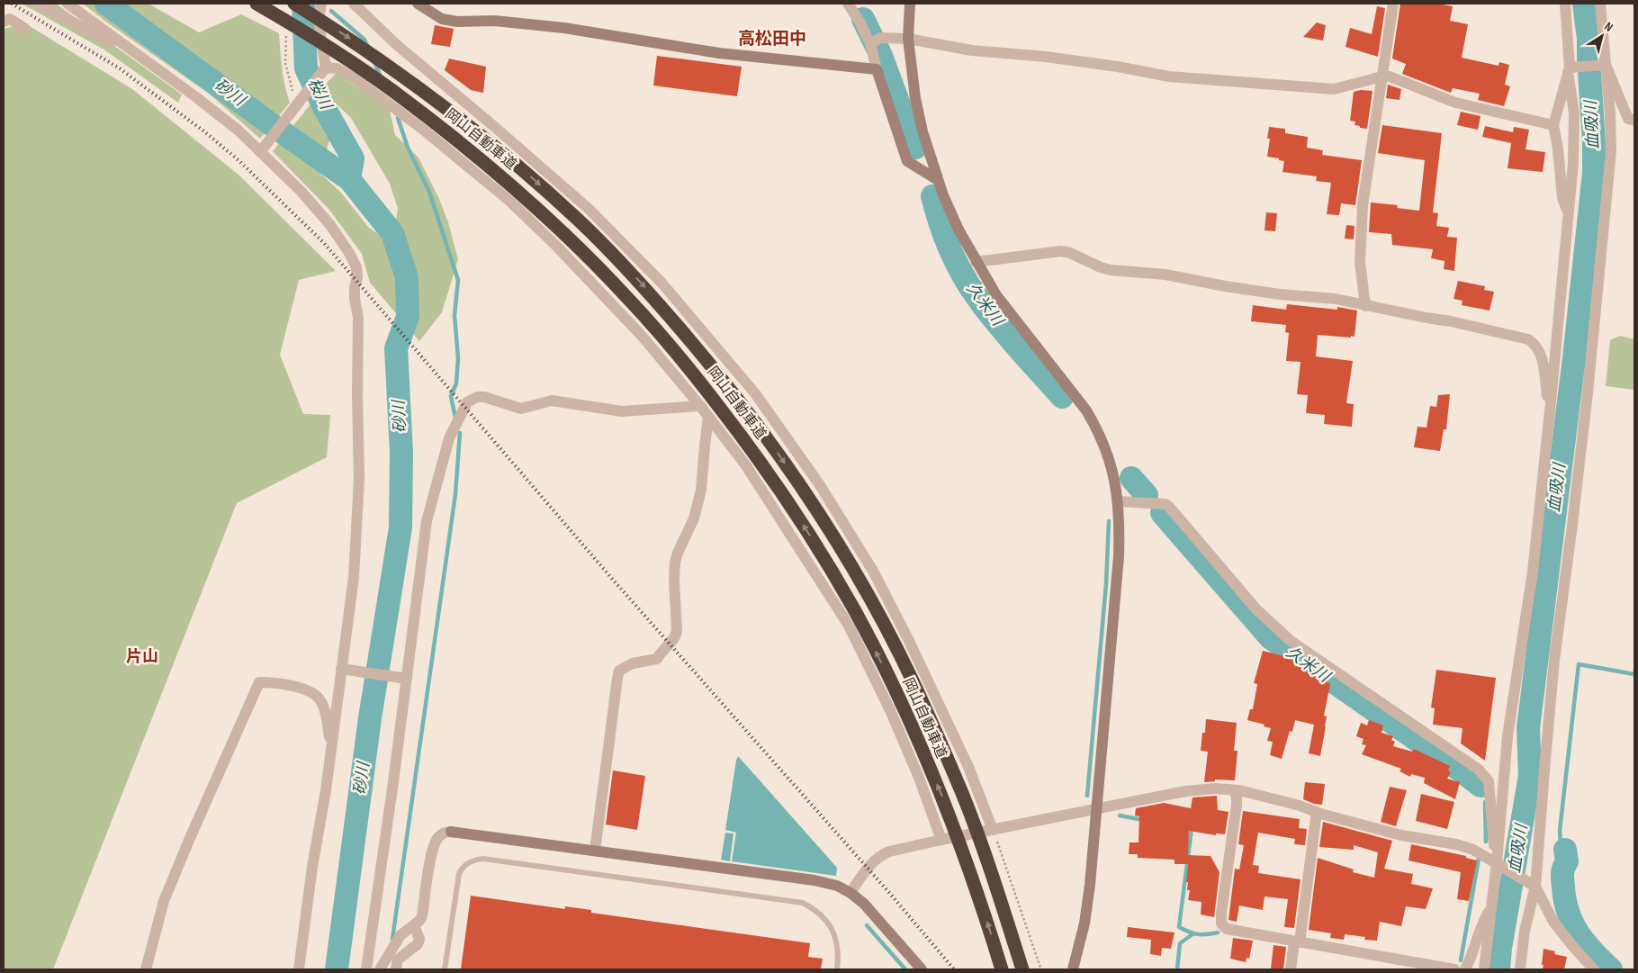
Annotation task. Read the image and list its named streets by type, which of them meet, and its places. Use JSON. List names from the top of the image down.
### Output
{
  "streets": {
    "highway": ["岡山自動車道"]
  },
  "districts": ["高松田中", "片山"],
  "water": [
    "砂川",
    "桜川",
    "血吸川",
    "久米川"
  ],
  "north": "top right"
}
